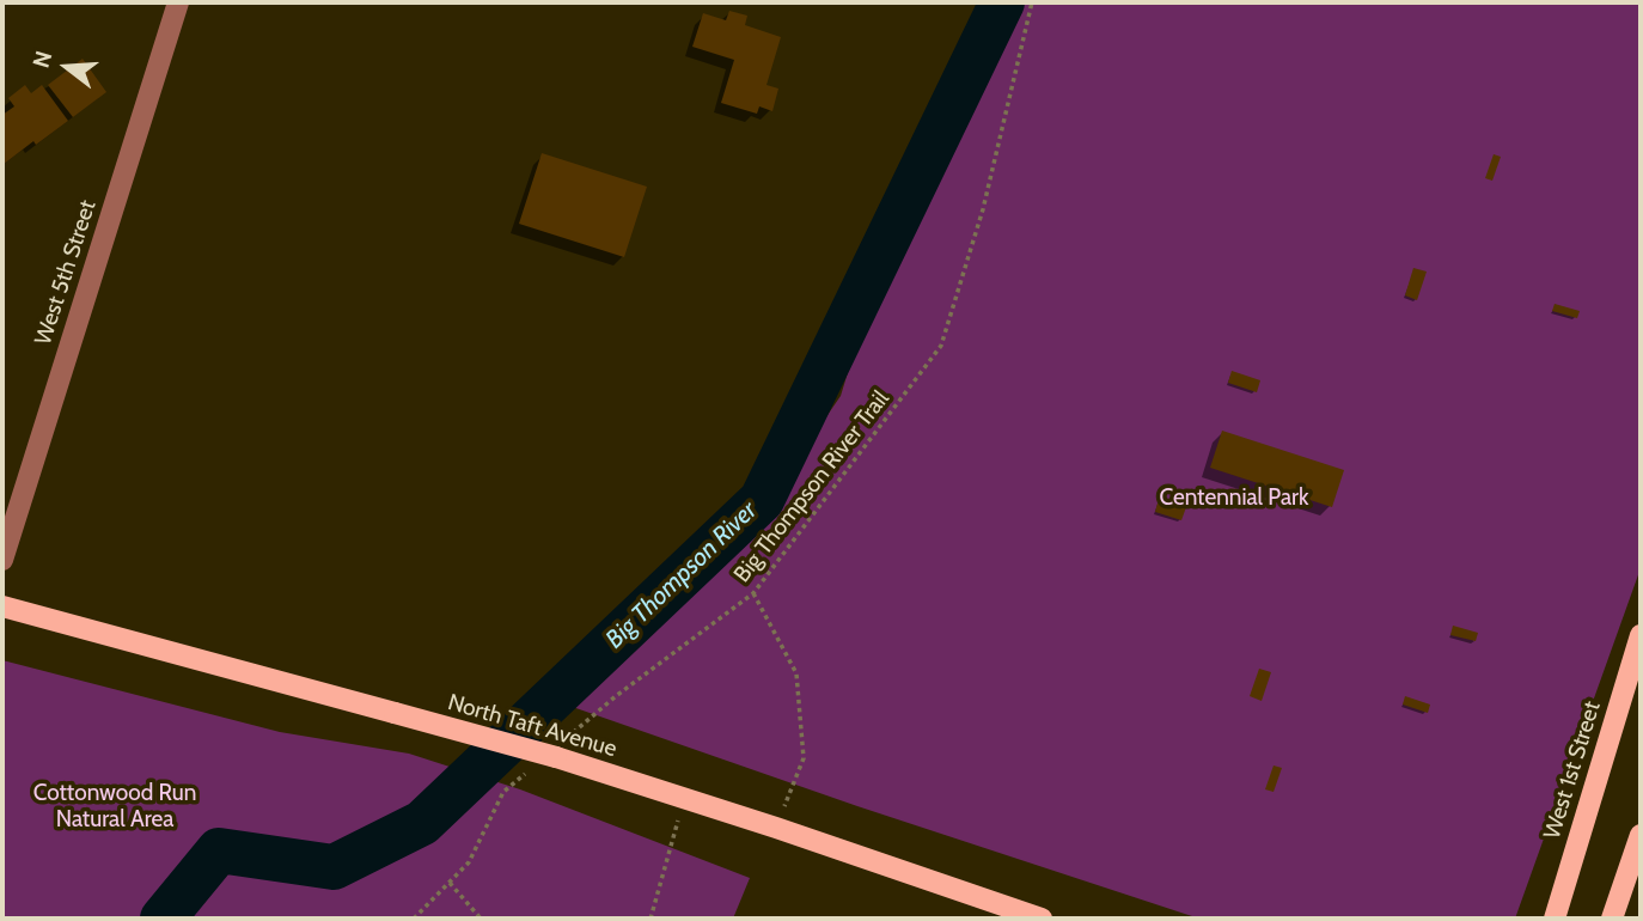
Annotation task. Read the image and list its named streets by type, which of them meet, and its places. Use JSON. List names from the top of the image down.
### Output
{
  "streets": {
    "main road": ["North Taft Avenue", "West 1st Street"],
    "street": ["West 5th Street"],
    "path": ["Big Thompson River Trail"]
  },
  "crossings": [
    ["Big Thompson River Trail", "North Taft Avenue"]
  ],
  "water": ["Big Thompson River"],
  "parks": ["Centennial Park", "Cottonwood Run Natural Area"],
  "north": "left"
}
